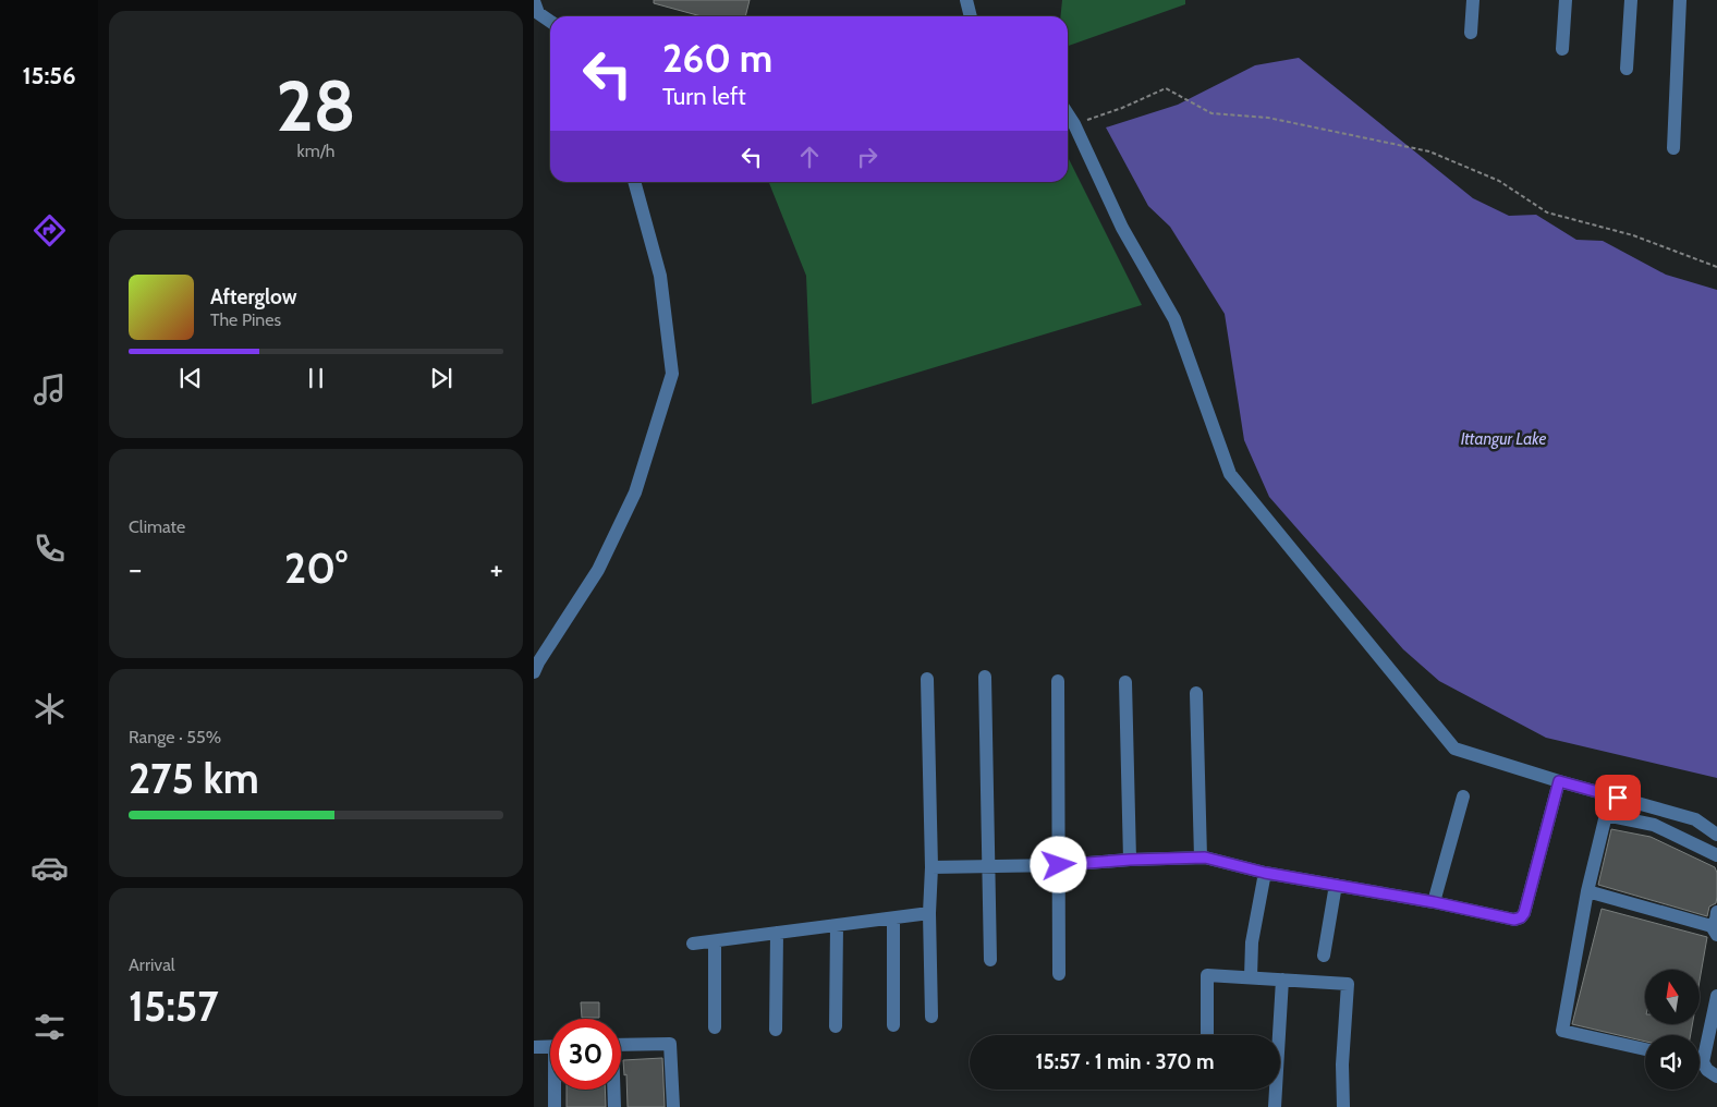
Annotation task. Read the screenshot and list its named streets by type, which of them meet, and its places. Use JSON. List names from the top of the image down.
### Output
{
  "water": ["Ittangur Lake"],
  "north": "top",
  "page": {
    "tabs": "15:56",
    "tile": [
      ["28", "km/h"],
      "Climate",
      ["Range · 55%", "275 km"],
      ["Arrival", "15:57"]
    ],
    "turn": ["260 m", "Turn left"],
    "song": ["Afterglow", "The Pines"],
    "heat": ["−", "20°", "+"],
    "limit": "30",
    "trip": "15:57 · 1 min · 370 m"
  }
}
